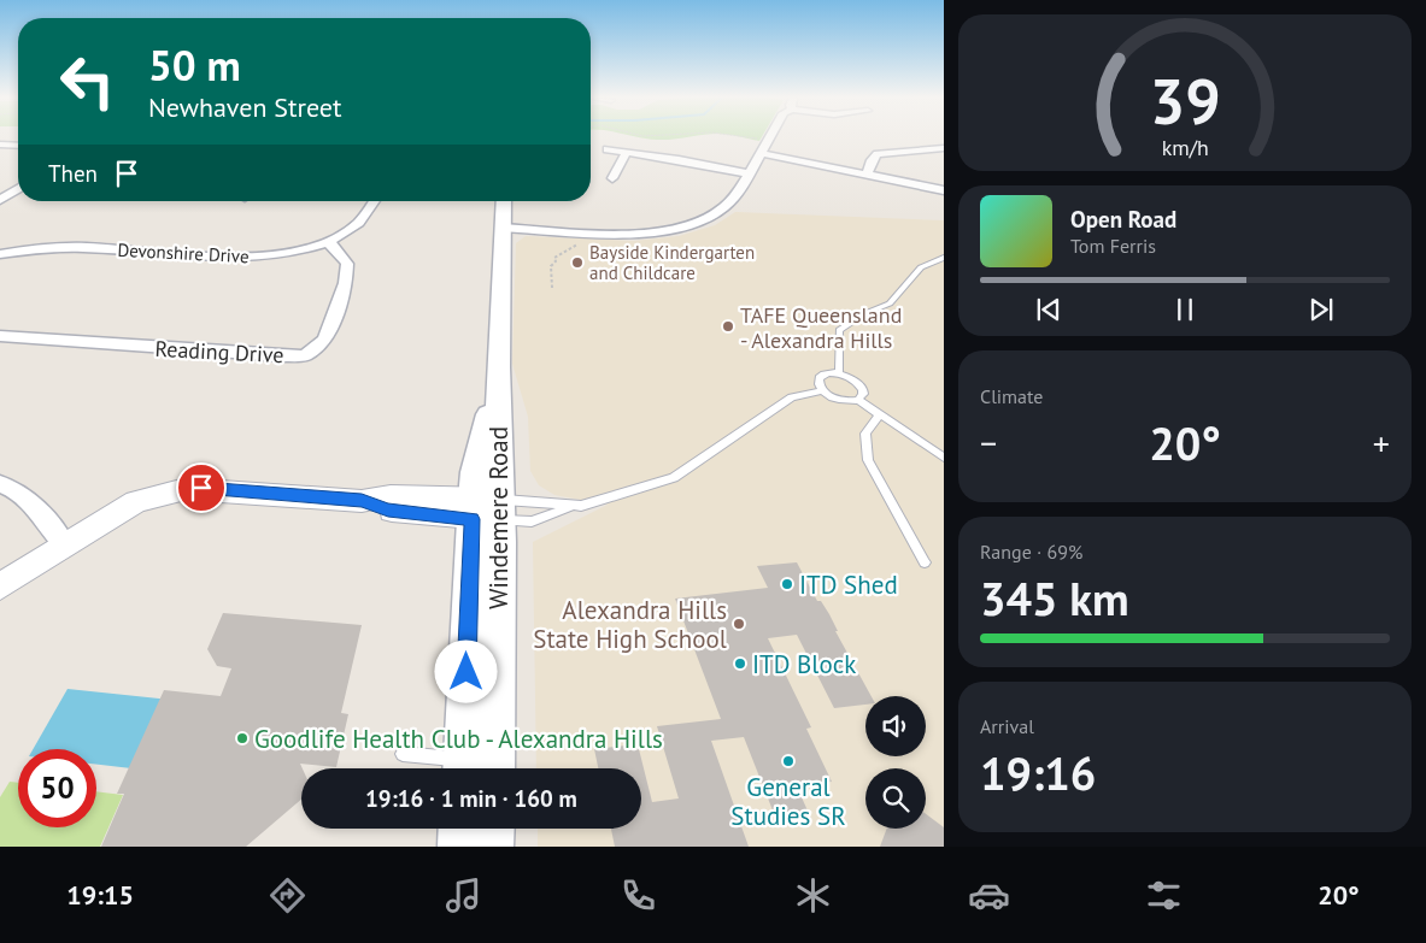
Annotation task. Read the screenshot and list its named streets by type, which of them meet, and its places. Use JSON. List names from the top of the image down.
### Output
{
  "streets": {
    "main road": ["Windemere Road"],
    "street": ["Devonshire Drive", "Reading Drive"]
  },
  "crossings": [
    ["Devonshire Drive", "Reading Drive"]
  ],
  "places": [
    "Bayside Kindergarten and Childcare",
    "TAFE Queensland - Alexandra Hills",
    "ITD Shed",
    "Alexandra Hills State High School",
    "ITD Block",
    "Goodlife Health Club - Alexandra Hills",
    "General Studies SR"
  ],
  "page": {
    "turn": ["50 m", "Newhaven Street"],
    "then": "Then",
    "song": ["Open Road", "Tom Ferris"],
    "tile": [
      "Climate",
      ["Range · 69%", "345 km"],
      ["Arrival", "19:16"]
    ],
    "heat": ["−", "20°", "+"],
    "limit": "50",
    "trip": "19:16 · 1 min · 160 m",
    "tabs": ["19:15", "20°"],
    "gauge": ["39", "km/h"]
  }
}
